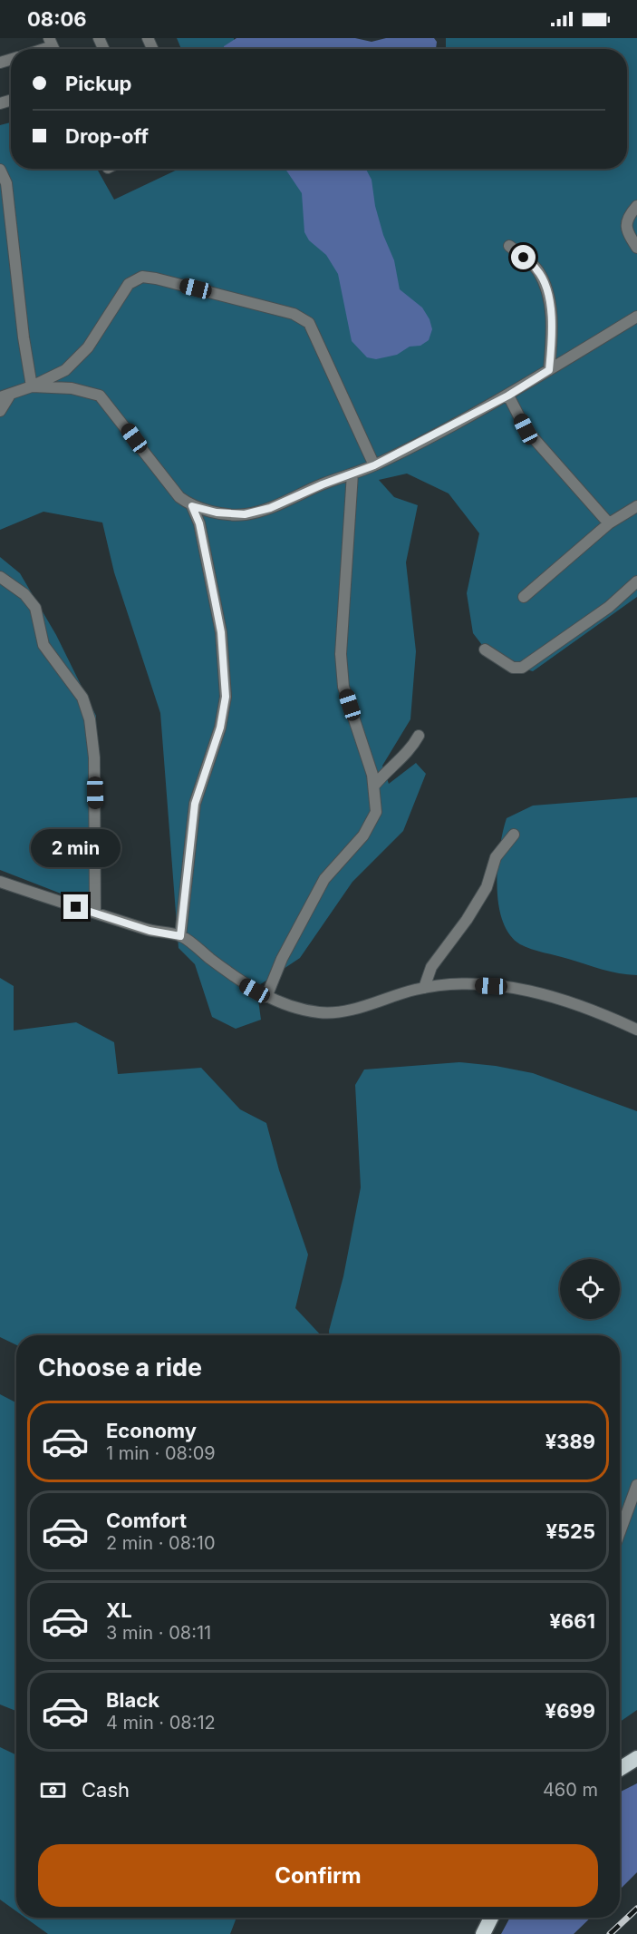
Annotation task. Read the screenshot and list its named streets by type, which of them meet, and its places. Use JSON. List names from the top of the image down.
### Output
{
  "page": {
    "status": "08:06",
    "banner": ["Pickup", "Drop-off"],
    "bubble": "2 min",
    "heading": "Choose a ride",
    "list": [
      {
        "name": "Economy",
        "note": "1 min · 08:09",
        "value": "¥389"
      },
      {
        "name": "Comfort",
        "note": "2 min · 08:10",
        "value": "¥525"
      },
      {
        "name": "XL",
        "note": "3 min · 08:11",
        "value": "¥661"
      },
      {
        "name": "Black",
        "note": "4 min · 08:12",
        "value": "¥699"
      }
    ],
    "pay": ["Cash", "460 m"],
    "buttons": "Confirm"
  }
}
